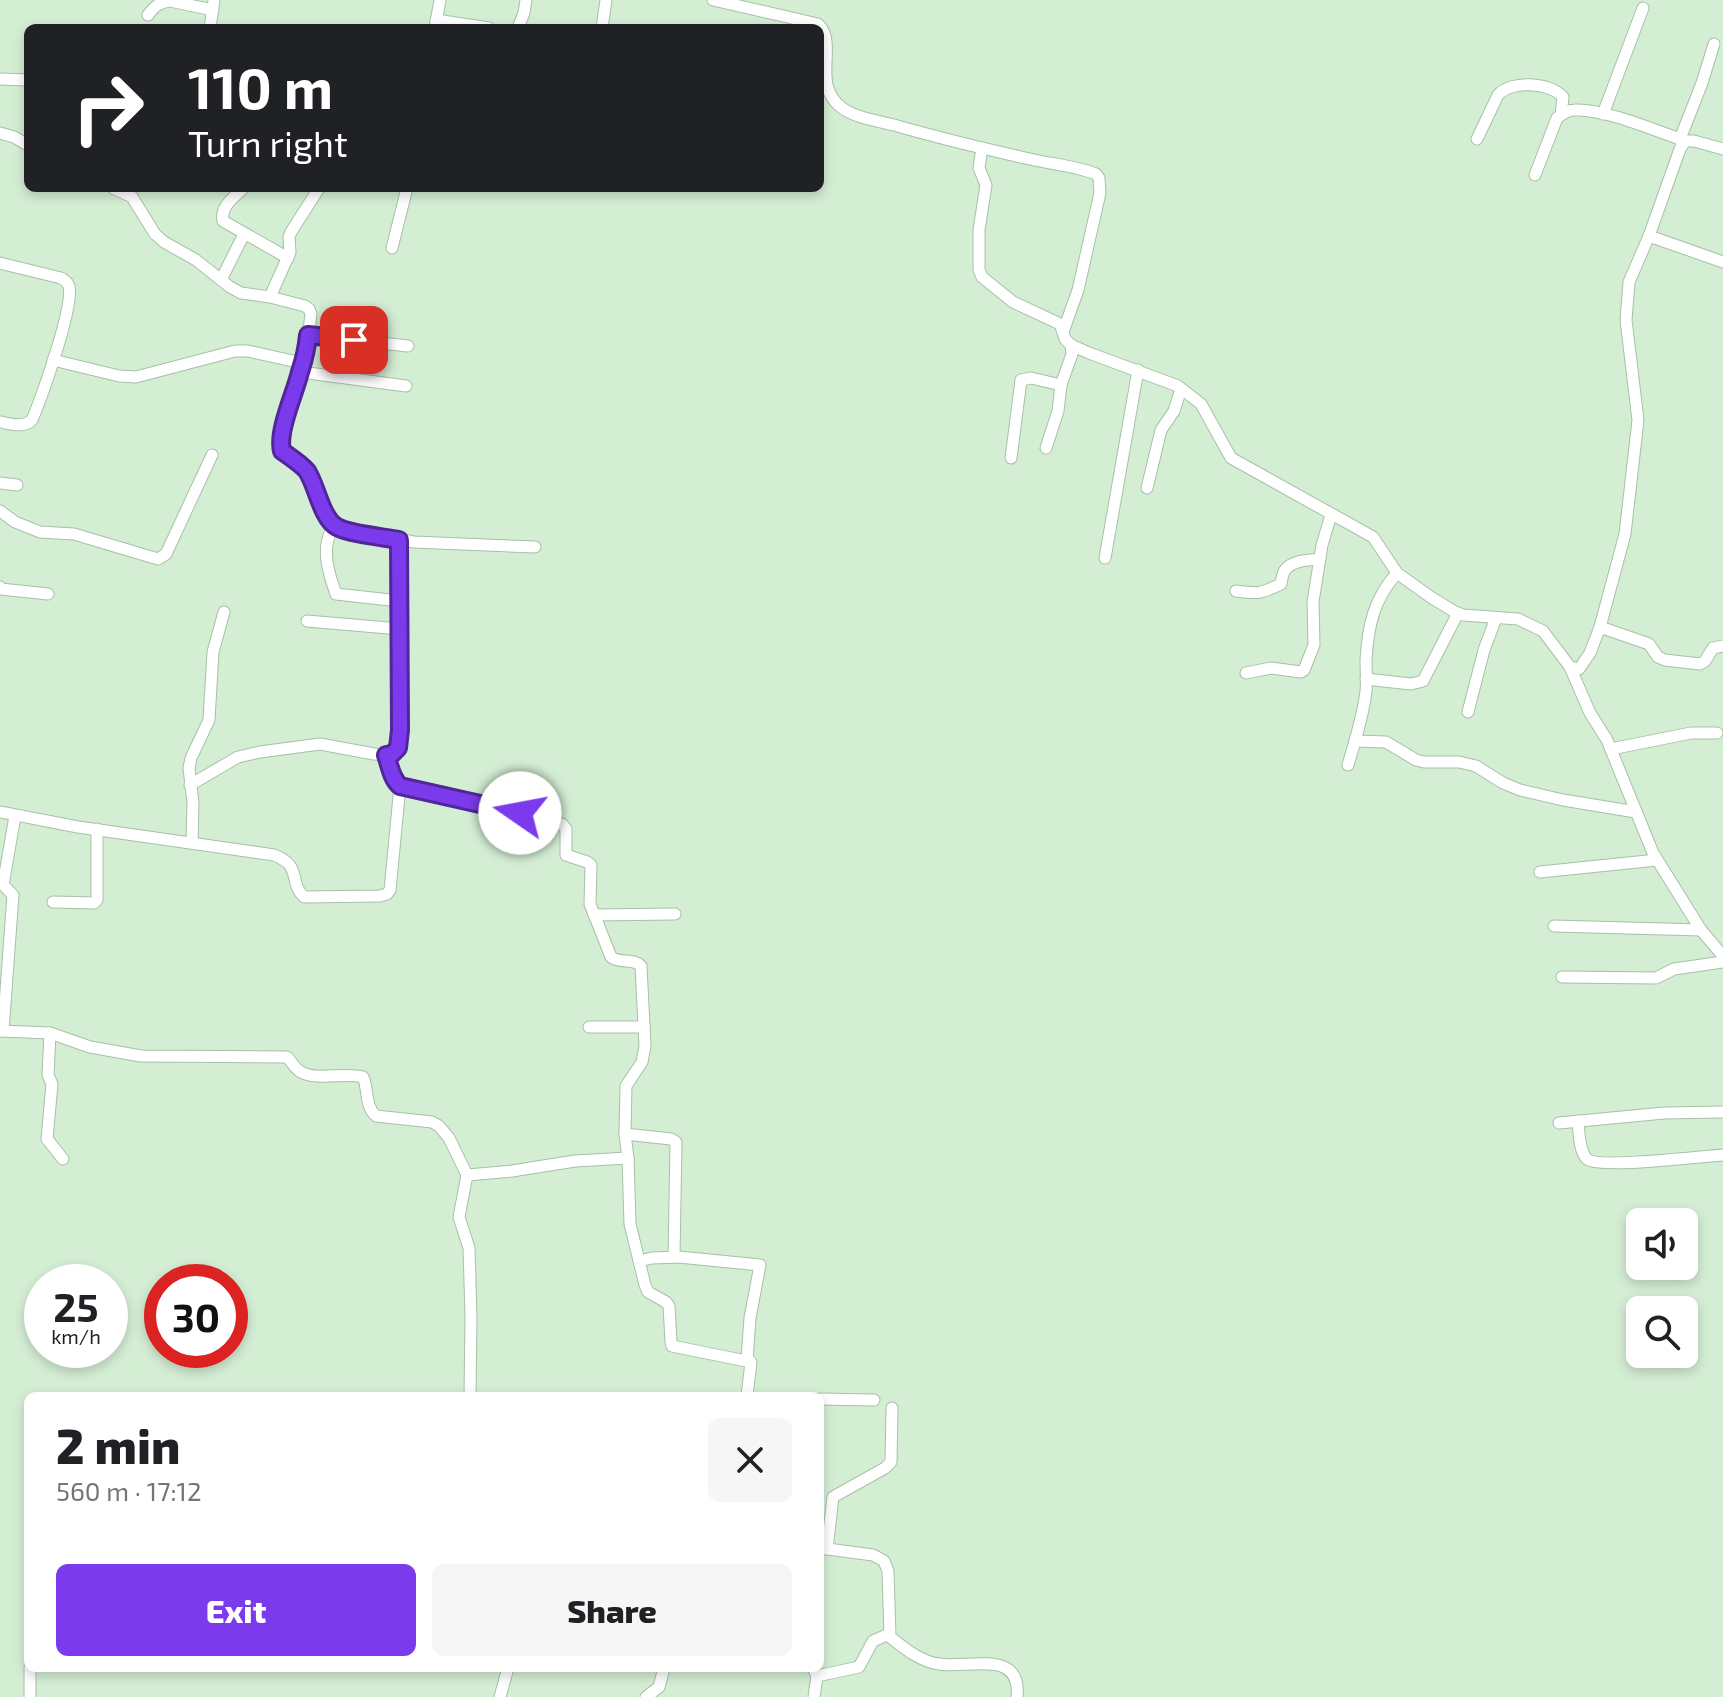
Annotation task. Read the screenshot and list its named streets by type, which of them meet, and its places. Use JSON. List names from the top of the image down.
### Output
{
  "page": {
    "turn": ["110 m", "Turn right"],
    "speed": "25 km/h",
    "limit": "30",
    "heading": ["2 min", "560 m · 17:12"],
    "buttons": ["Exit", "Share"]
  }
}
